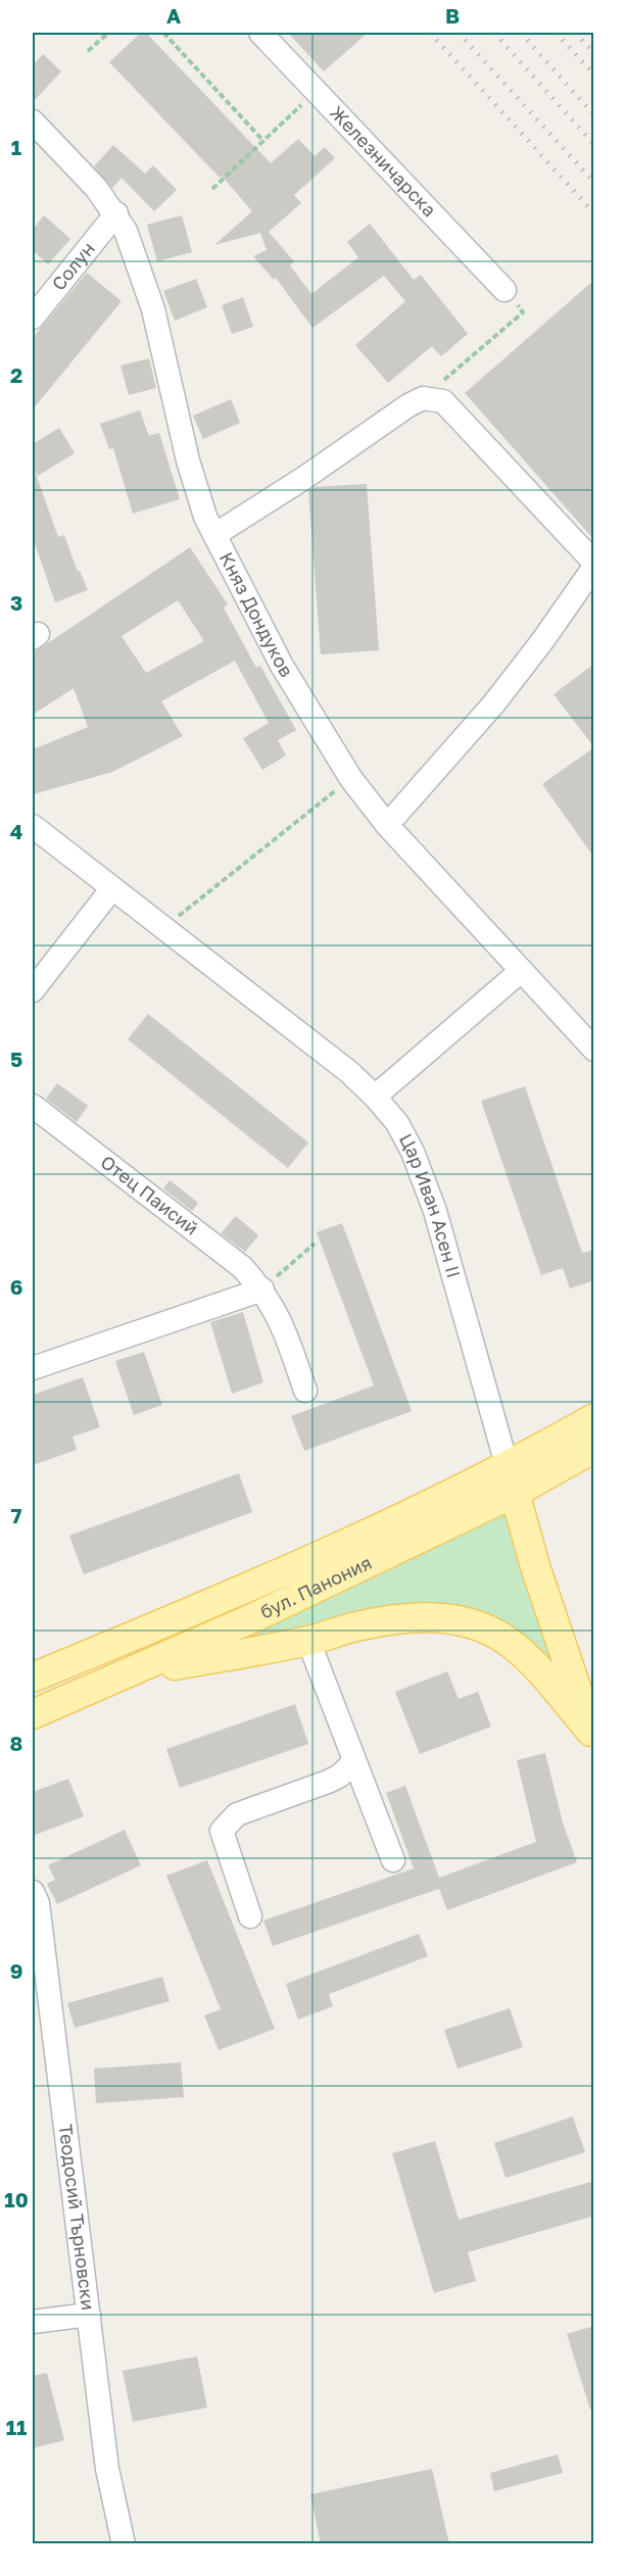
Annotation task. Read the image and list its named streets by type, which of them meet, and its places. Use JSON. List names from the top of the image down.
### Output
{
  "streets": {
    "main road": ["Цар Иван Асен II", "бул. Панония"],
    "street": [
      "Железничарска",
      "Солун",
      "Княз Дондуков",
      "Отец Паисий",
      "Теодосий Търновски"
    ]
  },
  "crossings": [
    ["Солун", "Княз Дондуков"],
    ["Цар Иван Асен II", "бул. Панония"]
  ],
  "grid": {
    "columns": ["A", "B"],
    "rows": [
      "1",
      "2",
      "3",
      "4",
      "5",
      "6",
      "7",
      "8",
      "9",
      "10",
      "11"
    ]
  }
}
